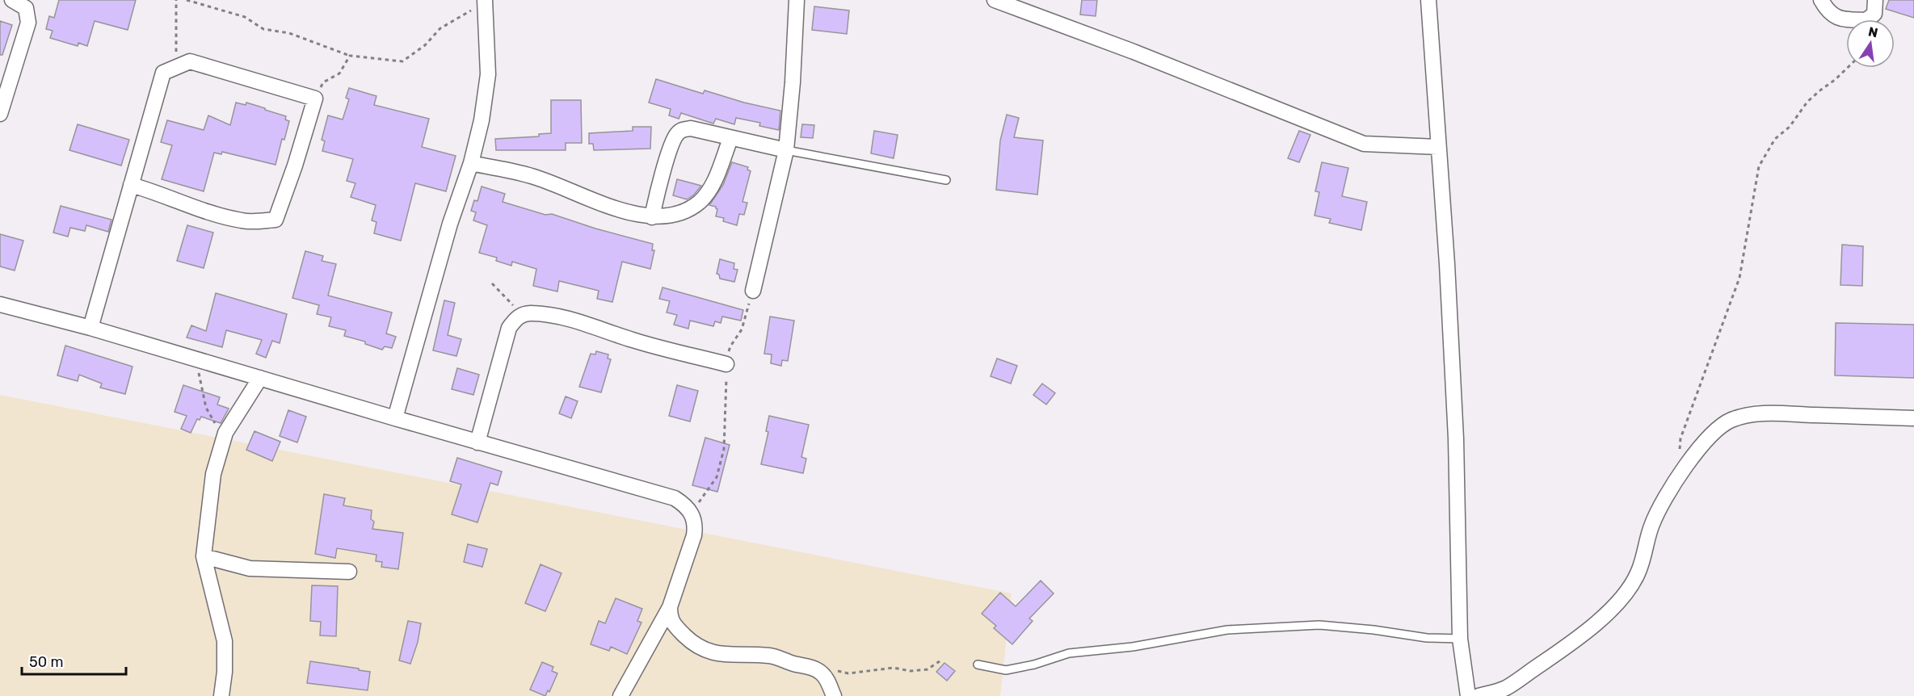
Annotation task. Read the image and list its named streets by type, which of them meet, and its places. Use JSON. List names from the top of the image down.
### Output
{
  "scale_bar": "50 m",
  "north": "top"
}
